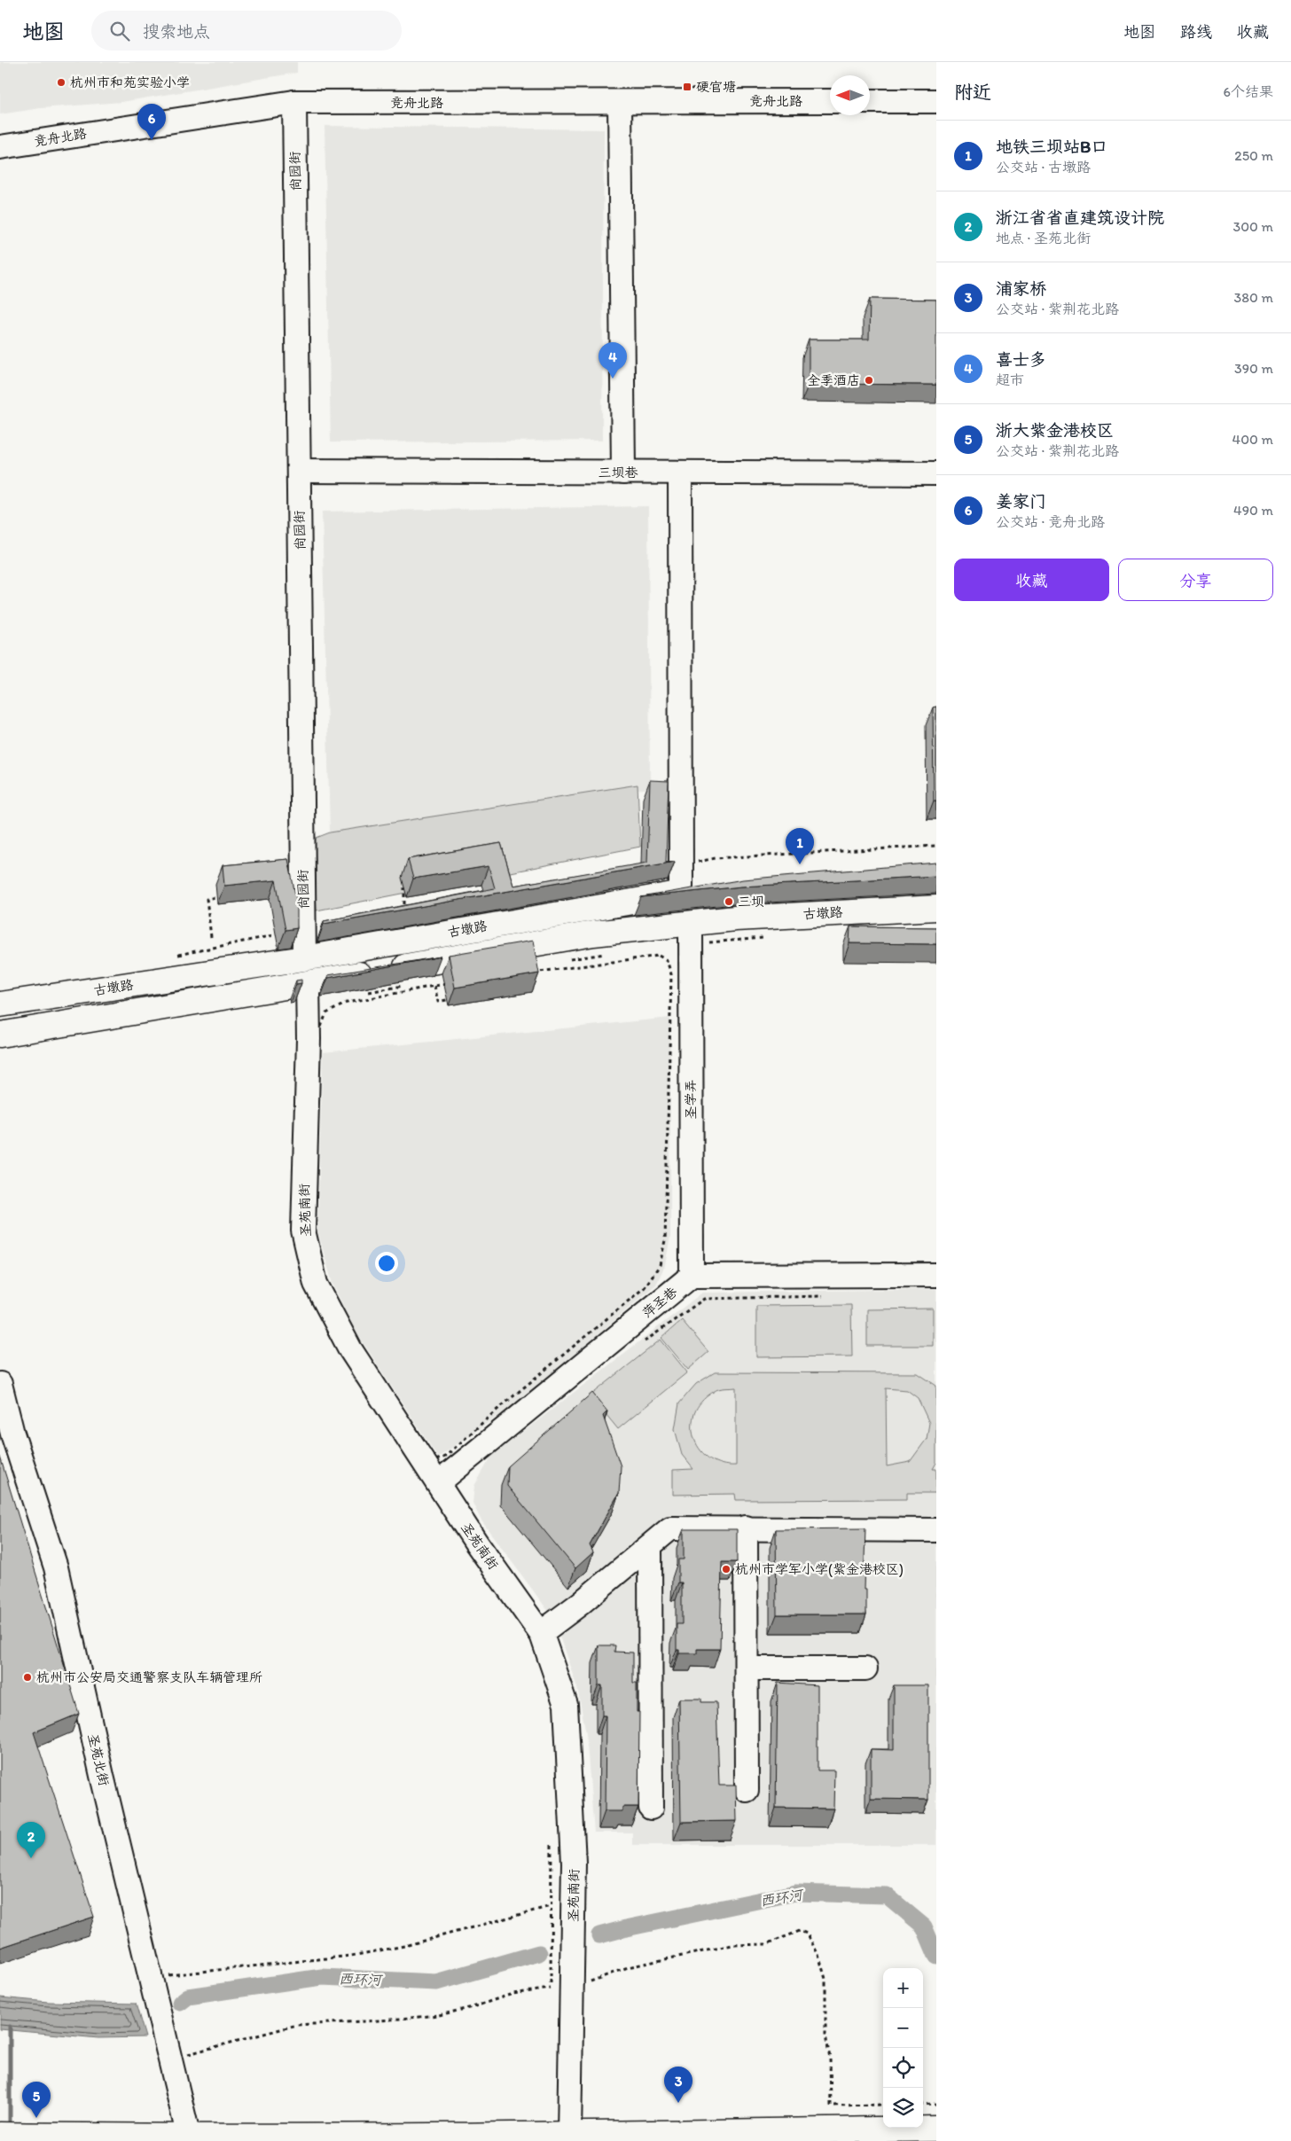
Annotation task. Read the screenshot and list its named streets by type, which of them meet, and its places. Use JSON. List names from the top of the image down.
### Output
{
  "streets": {
    "main road": ["古墩路"],
    "street": [
      "竞舟北路",
      "尚园街",
      "三坝巷",
      "圣学弄",
      "圣苑南街",
      "萍圣巷",
      "圣苑北街"
    ]
  },
  "crossings": [
    ["竞舟北路", "尚园街"],
    ["尚园街", "三坝巷"],
    ["尚园街", "古墩路"],
    ["古墩路", "圣学弄"],
    ["古墩路", "圣苑南街"],
    ["圣学弄", "萍圣巷"],
    ["圣苑南街", "萍圣巷"]
  ],
  "water": ["西环河"],
  "places": {
    "other": [
      "杭州市和苑实验小学",
      "全季酒店",
      "三坝",
      "杭州市学军小学(紫金港校区)",
      "杭州市公安局交通警察支队车辆管理所"
    ],
    "transit": ["硬官塘"]
  },
  "north": "left",
  "page": {
    "header": "地图",
    "search": "搜索地点",
    "nav": ["地图", "路线", "收藏"],
    "heading": ["附近", "6个结果"],
    "pins": [
      "6",
      "4",
      "1",
      "2",
      "3",
      "5"
    ],
    "list": [
      {
        "mark": "1",
        "name": "地铁三坝站B口",
        "note": "公交站 · 古墩路",
        "value": "250 m"
      },
      {
        "mark": "2",
        "name": "浙江省省直建筑设计院",
        "note": "地点 · 圣苑北街",
        "value": "300 m"
      },
      {
        "mark": "3",
        "name": "浦家桥",
        "note": "公交站 · 紫荆花北路",
        "value": "380 m"
      },
      {
        "mark": "4",
        "name": "喜士多",
        "note": "超市",
        "value": "390 m"
      },
      {
        "mark": "5",
        "name": "浙大紫金港校区",
        "note": "公交站 · 紫荆花北路",
        "value": "400 m"
      },
      {
        "mark": "6",
        "name": "姜家门",
        "note": "公交站 · 竞舟北路",
        "value": "490 m"
      }
    ],
    "buttons": ["收藏", "分享"],
    "map_buttons": ["+", "−"]
  }
}
